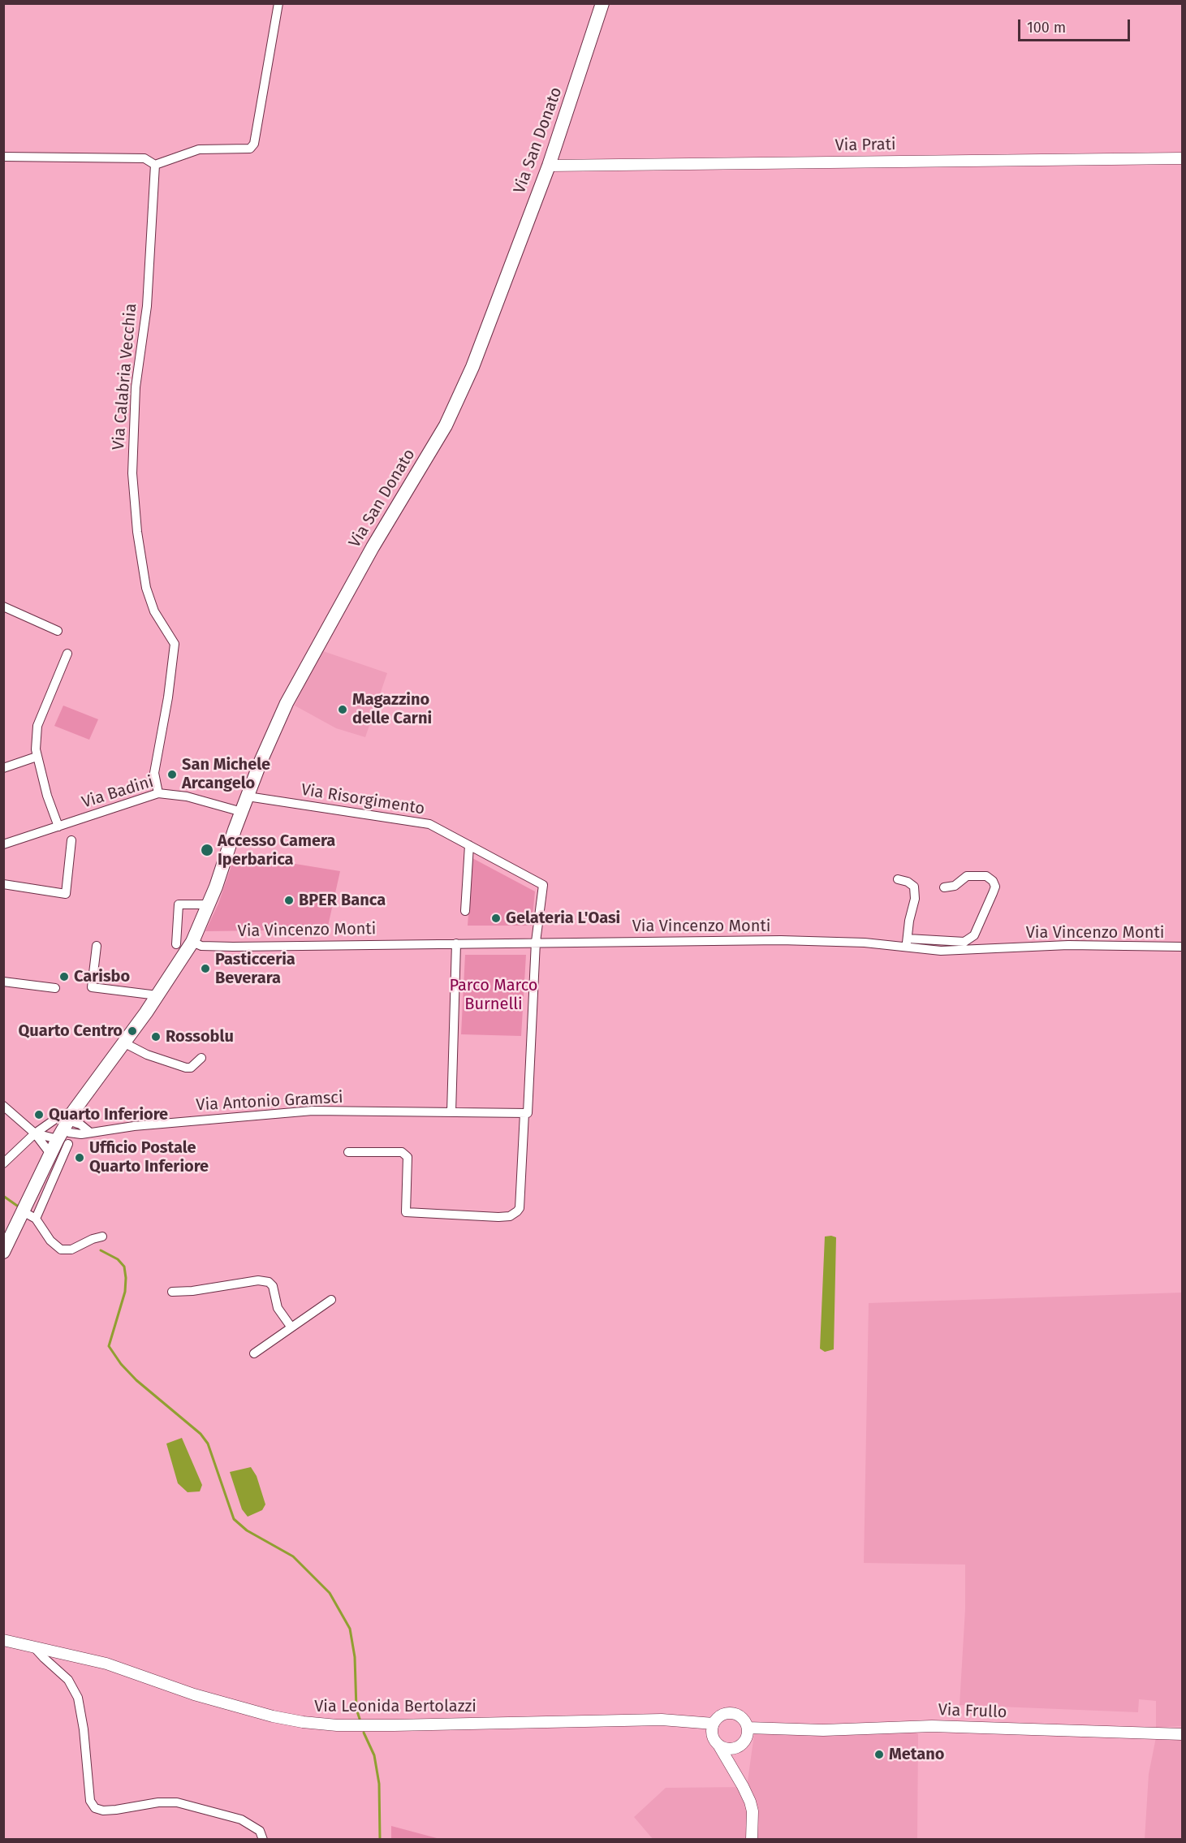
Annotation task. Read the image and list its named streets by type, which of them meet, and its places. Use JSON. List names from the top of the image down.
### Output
{
  "streets": {
    "main road": ["Via San Donato"],
    "street": [
      "Via Prati",
      "Via Calabria Vecchia",
      "Via Badini",
      "Via Risorgimento",
      "Via Vincenzo Monti",
      "Via Antonio Gramsci",
      "Via Leonida Bertolazzi",
      "Via Frullo"
    ]
  },
  "crossings": [
    ["Via San Donato", "Via Prati"],
    ["Via San Donato", "Via Badini"],
    ["Via San Donato", "Via Risorgimento"],
    ["Via San Donato", "Via Vincenzo Monti"],
    ["Via San Donato", "Via Antonio Gramsci"],
    ["Via Calabria Vecchia", "Via Badini"],
    ["Via Risorgimento", "Via Vincenzo Monti"],
    ["Via Leonida Bertolazzi", "Via Frullo"]
  ],
  "parks": ["Parco Marco Burnelli"],
  "places": [
    "Magazzino delle Carni",
    "San Michele Arcangelo",
    "Accesso Camera Iperbarica",
    "BPER Banca",
    "Gelateria L'Oasi",
    "Pasticceria Beverara",
    "Carisbo",
    "Quarto Centro",
    "Rossoblu",
    "Quarto Inferiore",
    "Ufficio Postale Quarto Inferiore",
    "Metano"
  ],
  "scale_bar": "100 m"
}
